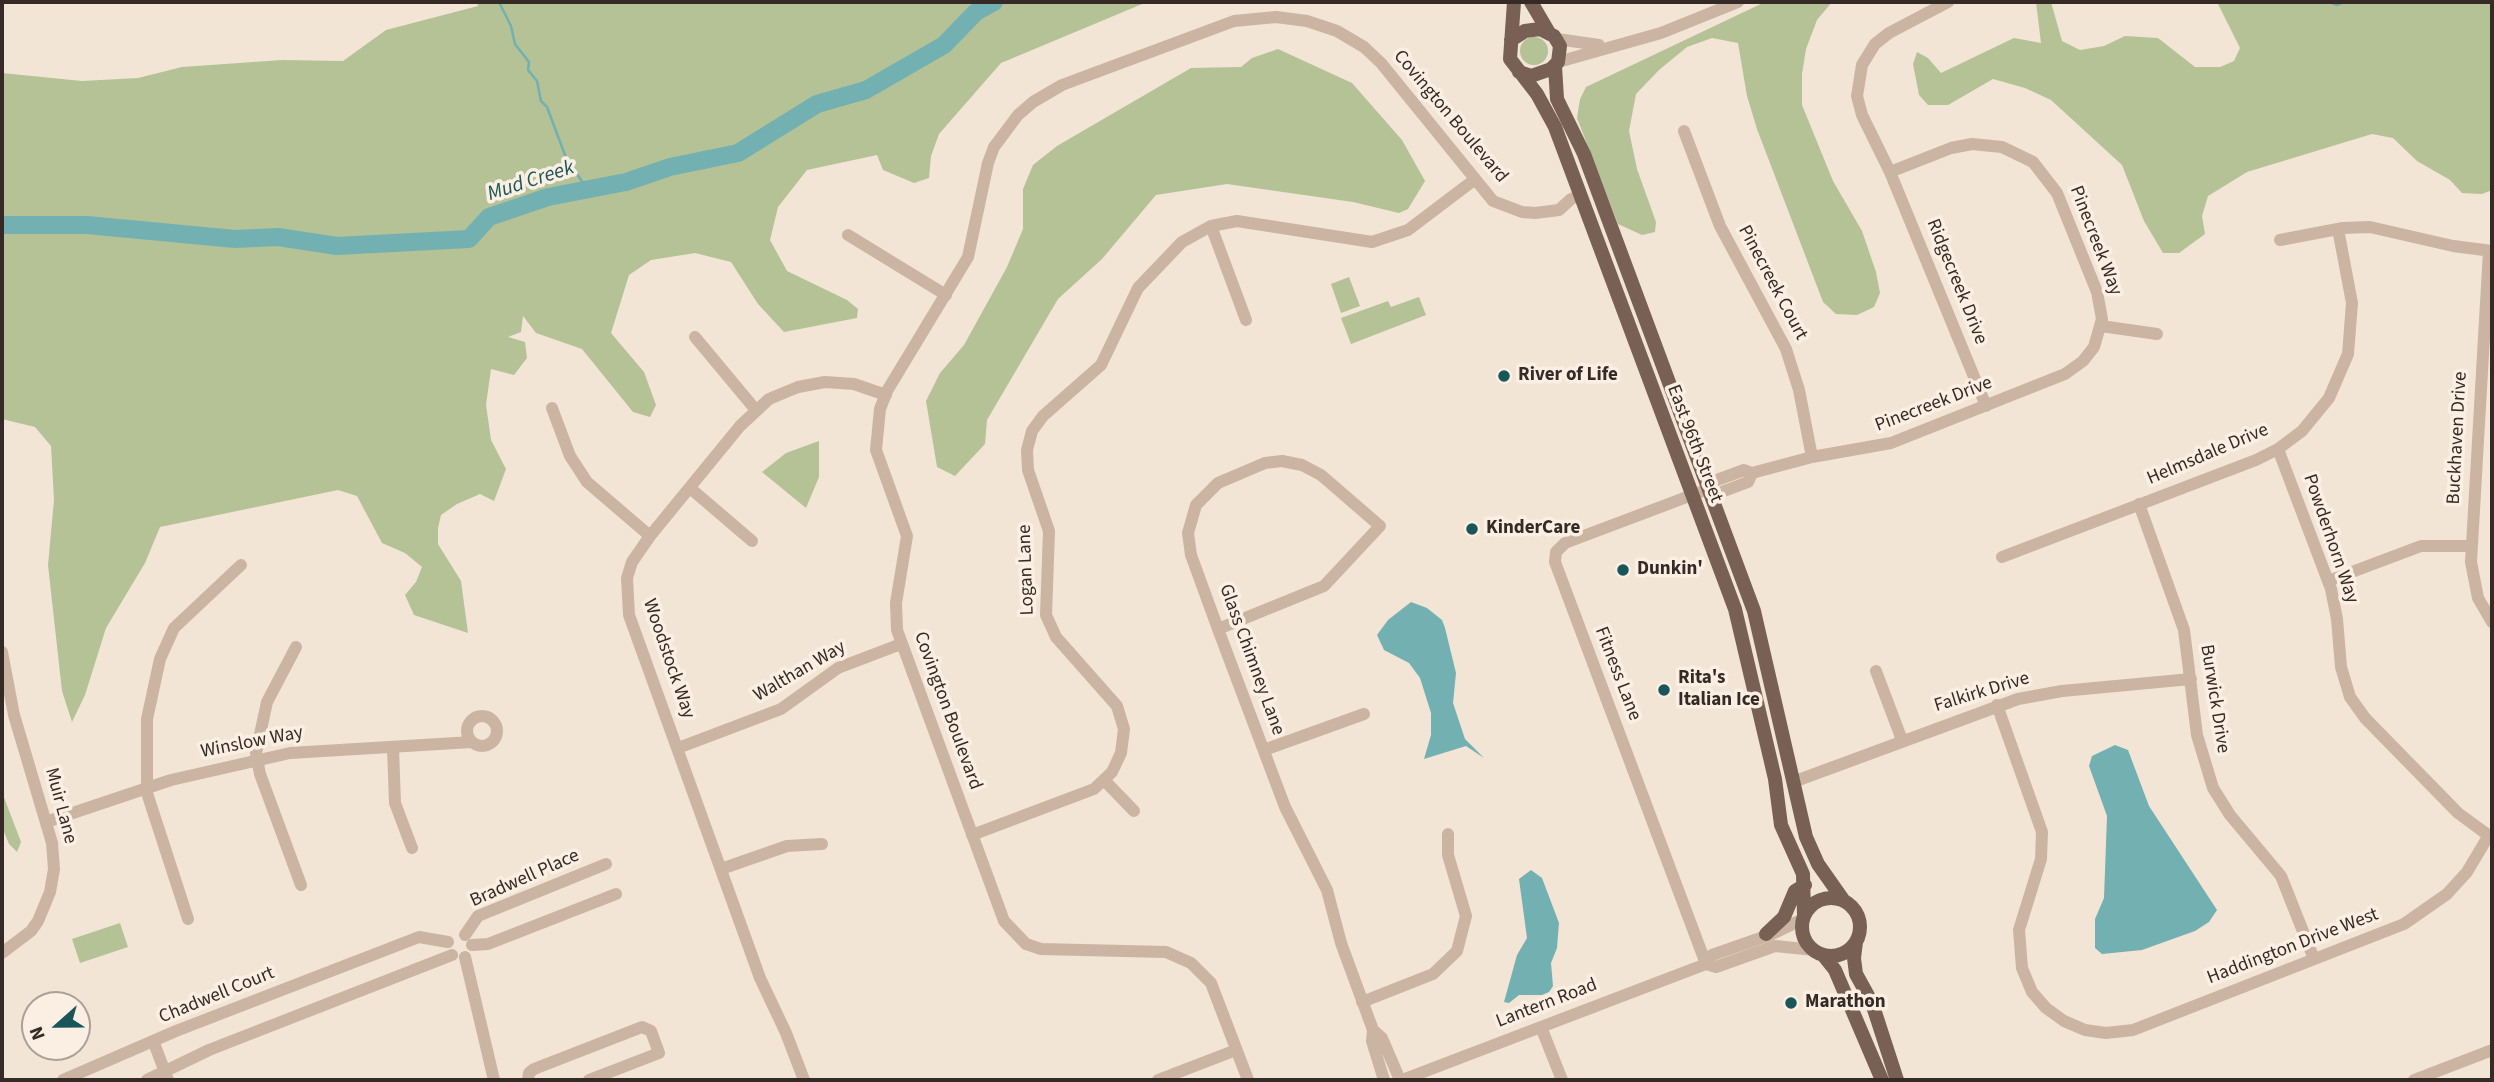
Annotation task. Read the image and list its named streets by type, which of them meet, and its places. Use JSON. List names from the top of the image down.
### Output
{
  "streets": {
    "main road": ["East 96th Street"],
    "street": [
      "Covington Boulevard",
      "Pinecreek Way",
      "Ridgecreek Drive",
      "Pinecreek Court",
      "Pinecreek Drive",
      "Buckhaven Drive",
      "Helmsdale Drive",
      "Powderhorn Way",
      "Logan Lane",
      "Woodstock Way",
      "Glass Chimney Lane",
      "Walthan Way",
      "Fitness Lane",
      "Falkirk Drive",
      "Burwick Drive",
      "Winslow Way",
      "Muir Lane",
      "Bradwell Place",
      "Haddington Drive West",
      "Chadwell Court",
      "Lantern Road"
    ]
  },
  "crossings": [
    ["Covington Boulevard", "East 96th Street"],
    ["Covington Boulevard", "Logan Lane"],
    ["Covington Boulevard", "Woodstock Way"],
    ["Covington Boulevard", "Walthan Way"],
    ["Pinecreek Way", "Ridgecreek Drive"],
    ["Pinecreek Way", "Pinecreek Drive"],
    ["Ridgecreek Drive", "Pinecreek Drive"],
    ["Pinecreek Court", "Pinecreek Drive"],
    ["Pinecreek Drive", "East 96th Street"],
    ["Pinecreek Drive", "Fitness Lane"],
    ["East 96th Street", "Fitness Lane"],
    ["East 96th Street", "Falkirk Drive"],
    ["East 96th Street", "Lantern Road"],
    ["Helmsdale Drive", "Powderhorn Way"],
    ["Helmsdale Drive", "Burwick Drive"],
    ["Powderhorn Way", "Haddington Drive West"],
    ["Woodstock Way", "Walthan Way"],
    ["Glass Chimney Lane", "Lantern Road"],
    ["Fitness Lane", "Lantern Road"],
    ["Falkirk Drive", "Burwick Drive"],
    ["Falkirk Drive", "Haddington Drive West"],
    ["Burwick Drive", "Haddington Drive West"],
    ["Winslow Way", "Muir Lane"],
    ["Bradwell Place", "Chadwell Court"]
  ],
  "water": ["Mud Creek"],
  "places": [
    "River of Life",
    "KinderCare",
    "Dunkin'",
    "Rita's Italian Ice",
    "Marathon"
  ],
  "north": "left"
}
